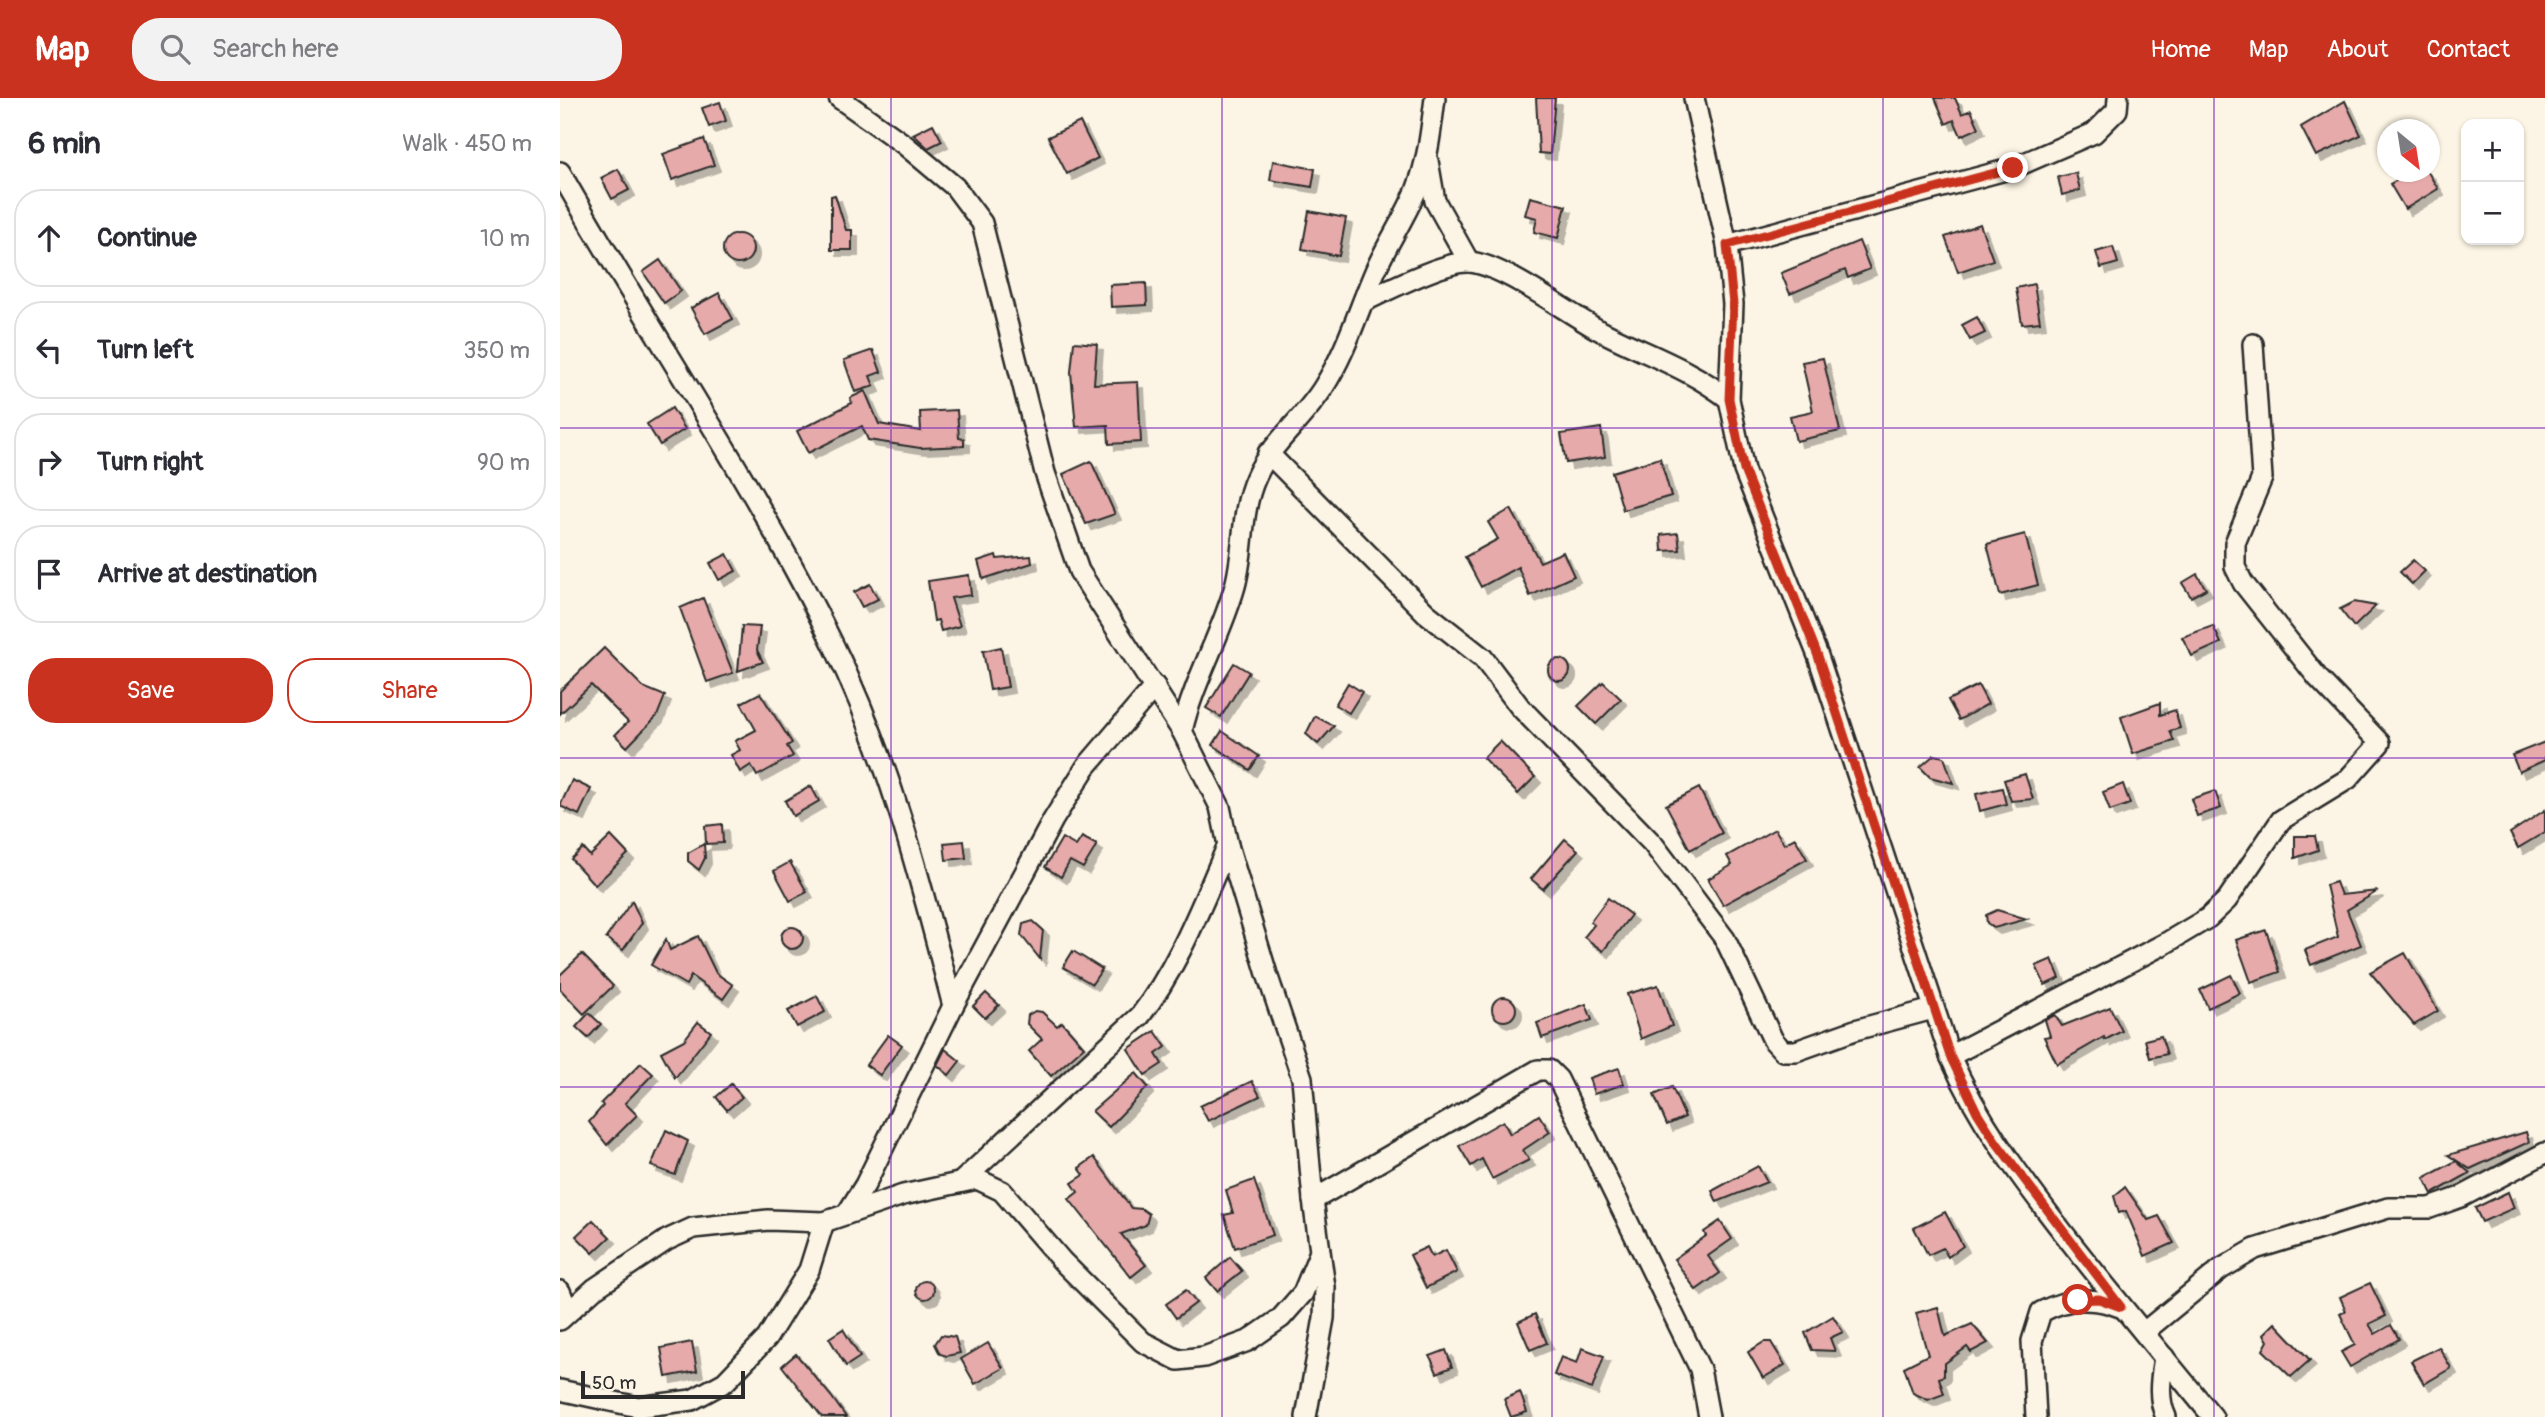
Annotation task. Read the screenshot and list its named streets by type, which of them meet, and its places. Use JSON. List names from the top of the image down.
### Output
{
  "scale_bar": "50 m",
  "north": "bottom right",
  "page": {
    "header": "Map",
    "search": "Search here",
    "nav": [
      "Home",
      "Map",
      "About",
      "Contact"
    ],
    "heading": ["6 min", "Walk · 450 m"],
    "map_buttons": ["+", "−"],
    "list": [
      ["Continue", "10 m"],
      ["Turn left", "350 m"],
      ["Turn right", "90 m"],
      "Arrive at destination"
    ],
    "buttons": ["Save", "Share"],
    "scale": "50 m"
  }
}
